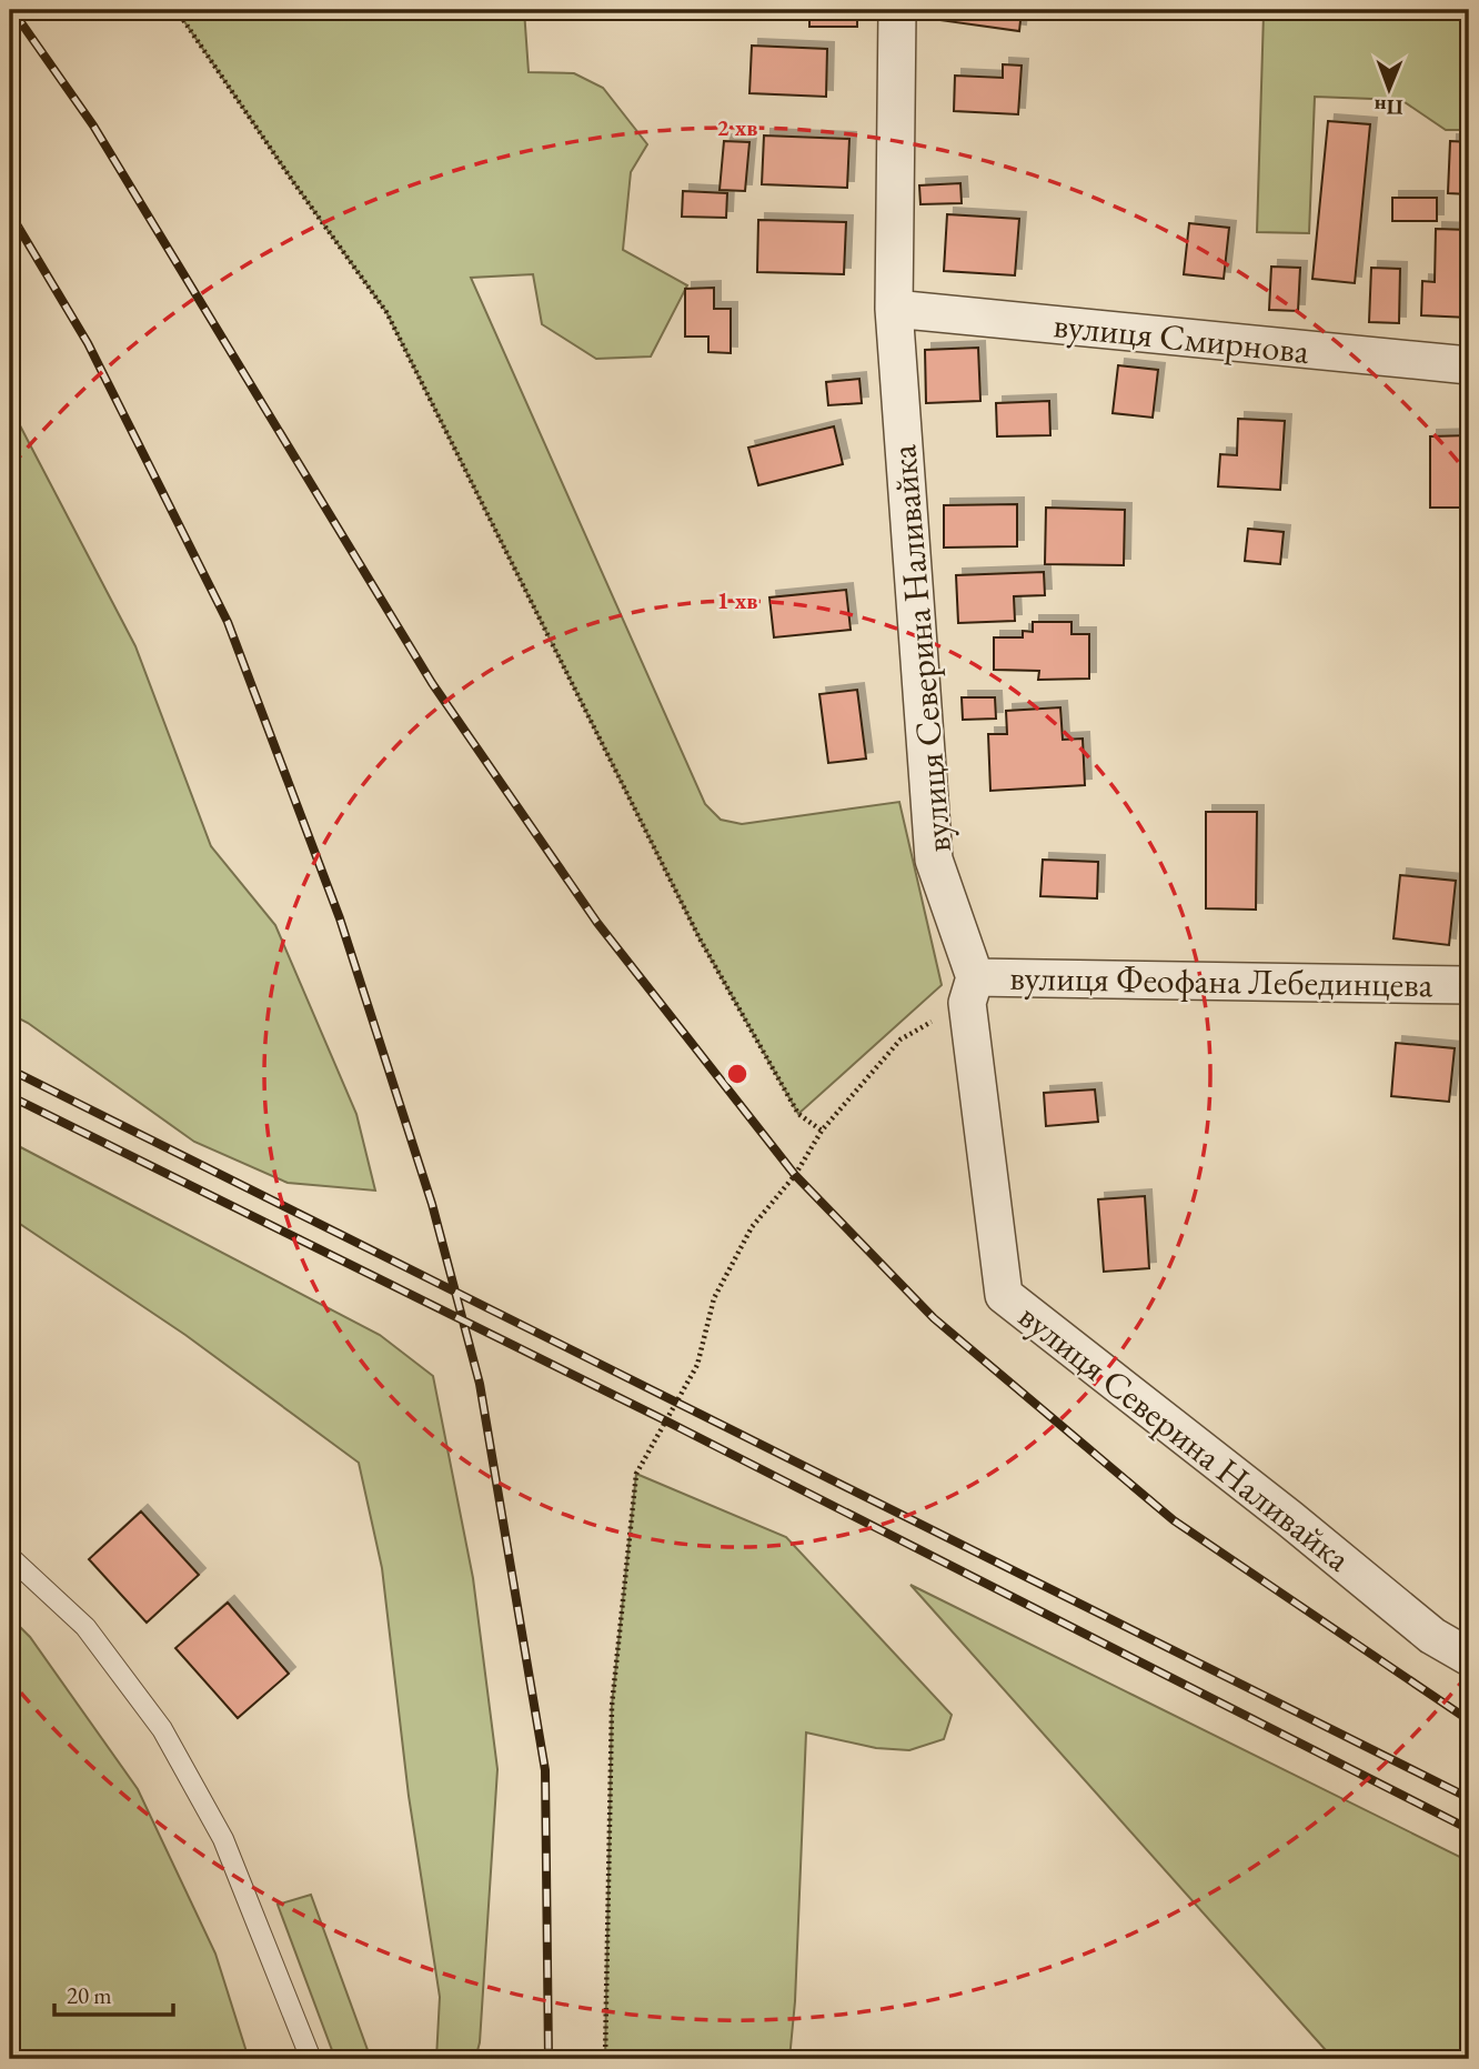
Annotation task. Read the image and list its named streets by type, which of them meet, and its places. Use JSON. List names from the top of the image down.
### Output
{
  "streets": {
    "street": ["вулиця Смирнова", "вулиця Северина Наливайка", "вулиця Феофана Лебединцева"]
  },
  "crossings": [
    ["вулиця Смирнова", "вулиця Северина Наливайка"],
    ["вулиця Северина Наливайка", "вулиця Феофана Лебединцева"]
  ],
  "scale_bar": "20 m",
  "north": "bottom",
  "rings": ["2 хв", "1 хв"]
}
